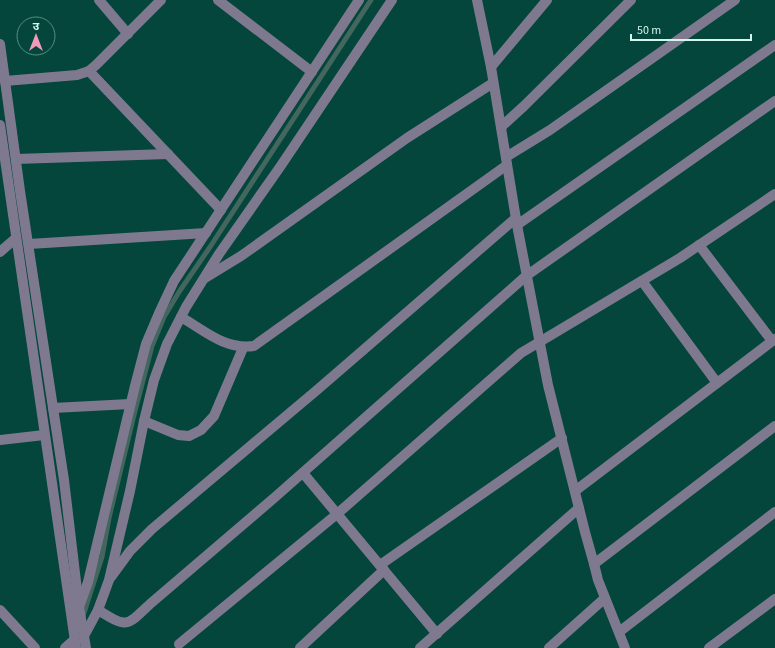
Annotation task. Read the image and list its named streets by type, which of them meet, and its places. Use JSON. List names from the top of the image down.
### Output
{
  "scale_bar": "50 m",
  "north": "top"
}
